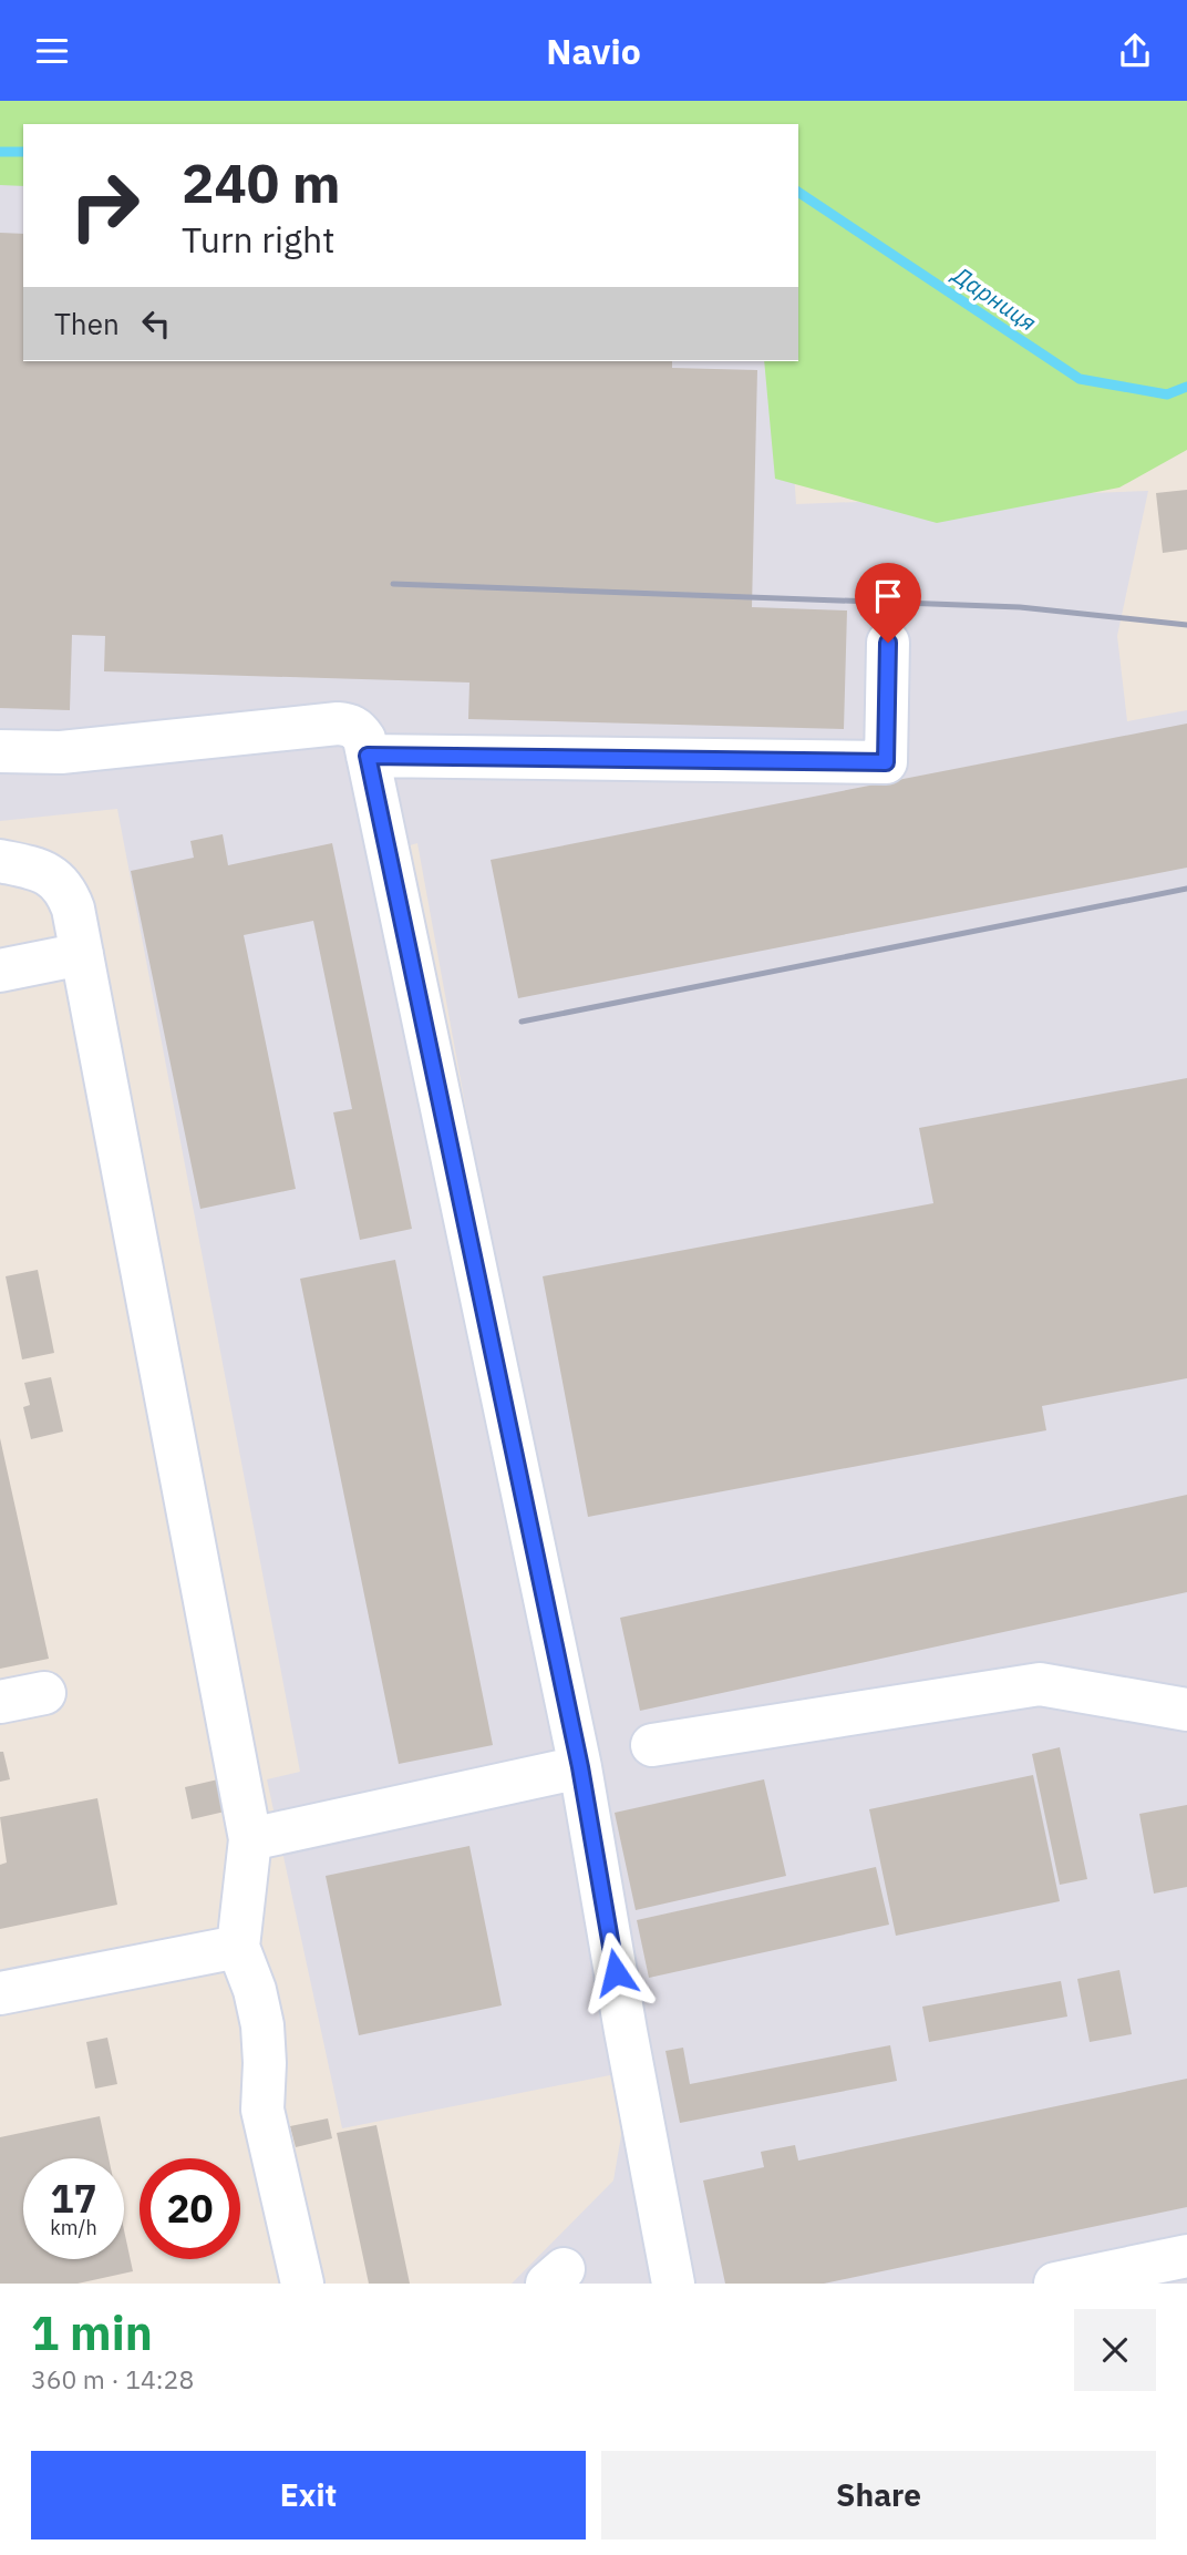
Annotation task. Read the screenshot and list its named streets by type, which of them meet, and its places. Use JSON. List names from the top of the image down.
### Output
{
  "water": ["Дарниця"],
  "page": {
    "header": "Navio",
    "turn": ["240 m", "Turn right"],
    "then": "Then",
    "speed": "17 km/h",
    "limit": "20",
    "heading": ["1 min", "360 m · 14:28"],
    "buttons": ["Exit", "Share"]
  }
}
